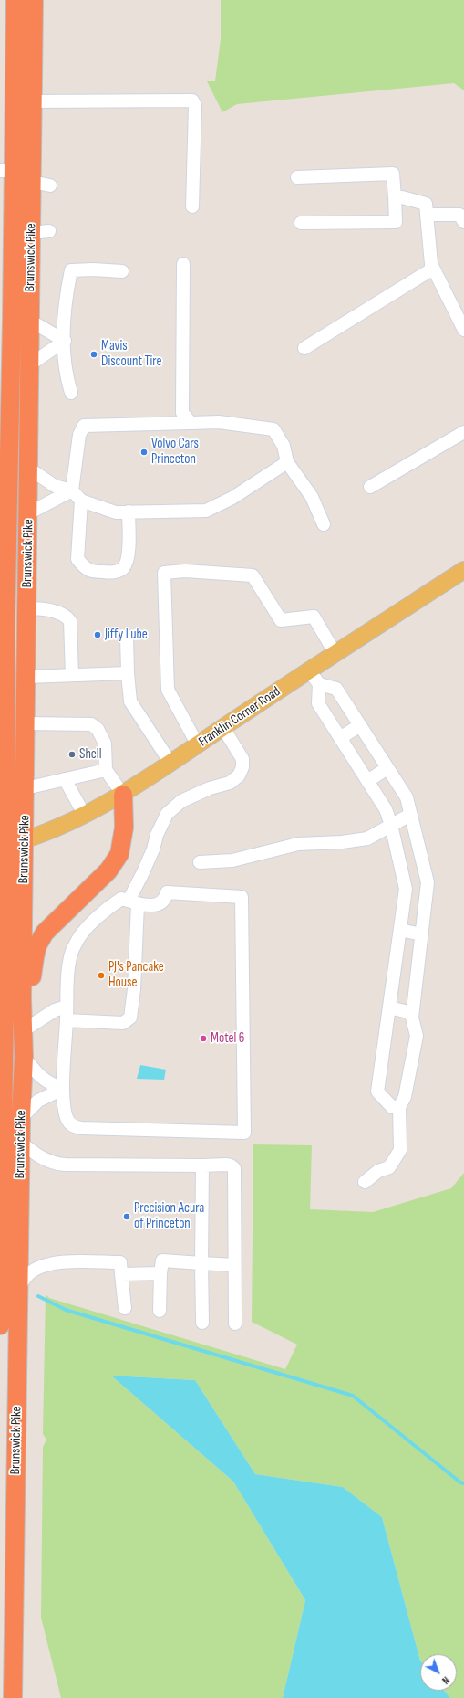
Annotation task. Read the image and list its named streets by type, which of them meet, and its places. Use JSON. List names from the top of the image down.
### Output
{
  "streets": {
    "highway": ["Brunswick Pike"],
    "main road": ["Franklin Corner Road"]
  },
  "crossings": [
    ["Brunswick Pike", "Franklin Corner Road"]
  ],
  "places": [
    "Mavis Discount Tire",
    "Volvo Cars Princeton",
    "Jiffy Lube",
    "Shell",
    "PJ's Pancake House",
    "Motel 6",
    "Precision Acura of Princeton"
  ],
  "north": "bottom right"
}
